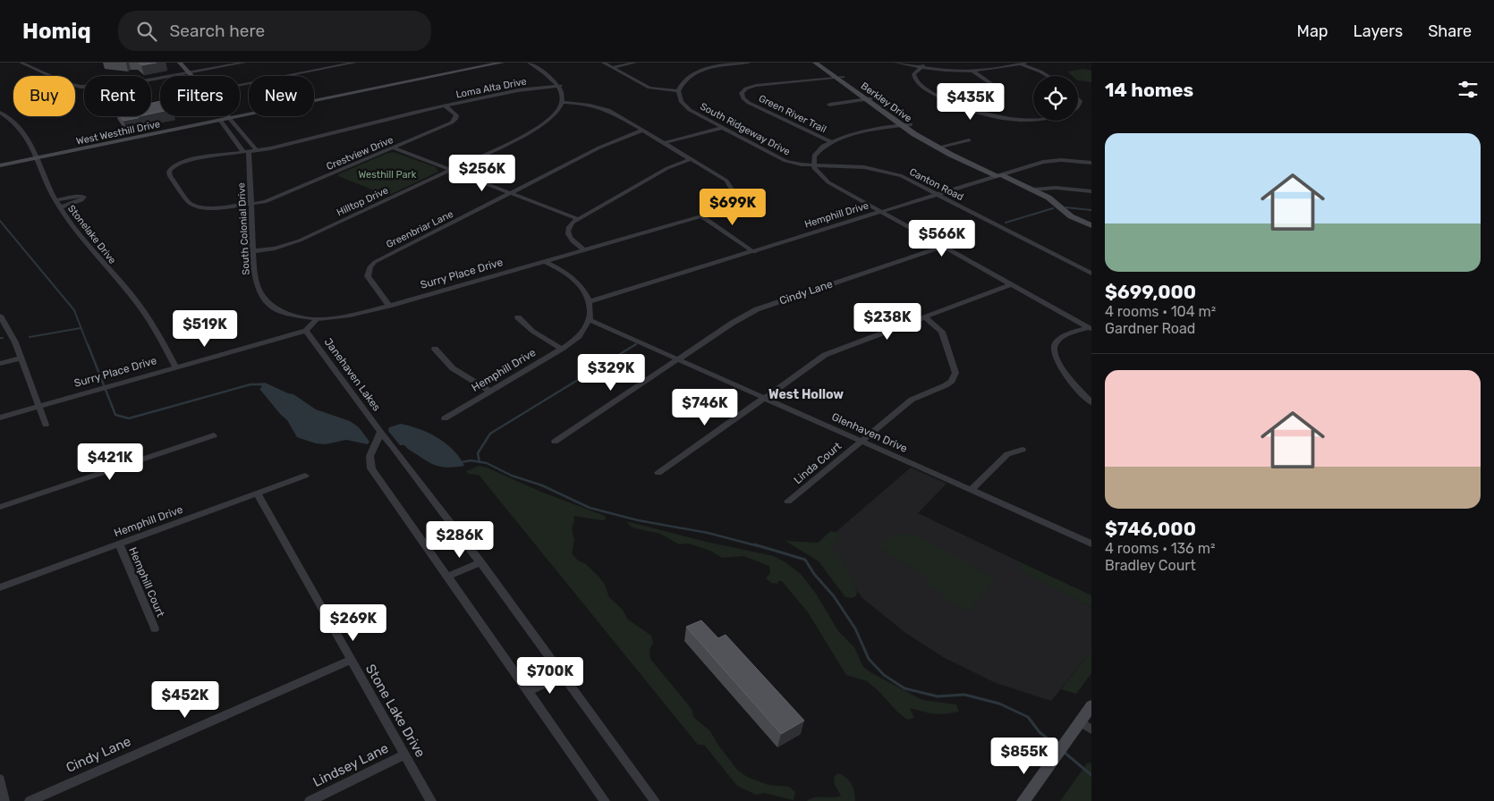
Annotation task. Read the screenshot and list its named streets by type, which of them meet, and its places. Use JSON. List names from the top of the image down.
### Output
{
  "streets": {
    "street": [
      "Loma Alta Drive",
      "Berkley Drive",
      "Green River Trail",
      "South Ridgeway Drive",
      "West Westhill Drive",
      "Crestview Drive",
      "Canton Road",
      "Hilltop Drive",
      "Hemphill Drive",
      "South Colonial Drive",
      "Greenbriar Lane",
      "Stonelake Drive",
      "Surry Place Drive",
      "Cindy Lane",
      "Janehaven Lakes",
      "Glenhaven Drive",
      "Linda Court",
      "Hemphill Court",
      "Stone Lake Drive",
      "Lindsey Lane"
    ]
  },
  "crossings": [
    ["Loma Alta Drive", "Crestview Drive"],
    ["Loma Alta Drive", "South Colonial Drive"],
    ["Berkley Drive", "Green River Trail"],
    ["Berkley Drive", "Hemphill Drive"],
    ["South Ridgeway Drive", "Canton Road"],
    ["West Westhill Drive", "Stonelake Drive"],
    ["Crestview Drive", "South Colonial Drive"],
    ["Canton Road", "Hemphill Drive"],
    ["Hilltop Drive", "South Colonial Drive"],
    ["Hemphill Drive", "Glenhaven Drive"],
    ["Hemphill Drive", "Hemphill Court"],
    ["Hemphill Drive", "Stone Lake Drive"],
    ["South Colonial Drive", "Surry Place Drive"],
    ["Greenbriar Lane", "Surry Place Drive"],
    ["Stonelake Drive", "Surry Place Drive"],
    ["Surry Place Drive", "Janehaven Lakes"],
    ["Cindy Lane", "Glenhaven Drive"],
    ["Cindy Lane", "Stone Lake Drive"],
    ["Glenhaven Drive", "Linda Court"],
    ["Stone Lake Drive", "Lindsey Lane"]
  ],
  "districts": ["West Hollow"],
  "parks": ["Westhill Park"],
  "page": {
    "header": "Homiq",
    "search": "Search here",
    "nav": ["Map", "Layers", "Share"],
    "heading": "14 homes",
    "chip": [
      "Buy",
      "Rent",
      "Filters",
      "New"
    ],
    "price": [
      "$435K",
      "$256K",
      "$699K",
      "$566K",
      "$238K",
      "$519K",
      "$329K",
      "$746K",
      "$421K",
      "$286K",
      "$269K",
      "$700K",
      "$452K",
      "$855K"
    ],
    "list": [
      {
        "name": "$699,000",
        "note": "4 rooms · 104 m² · Gardner Road"
      },
      {
        "name": "$746,000",
        "note": "4 rooms · 136 m² · Bradley Court"
      }
    ]
  }
}
